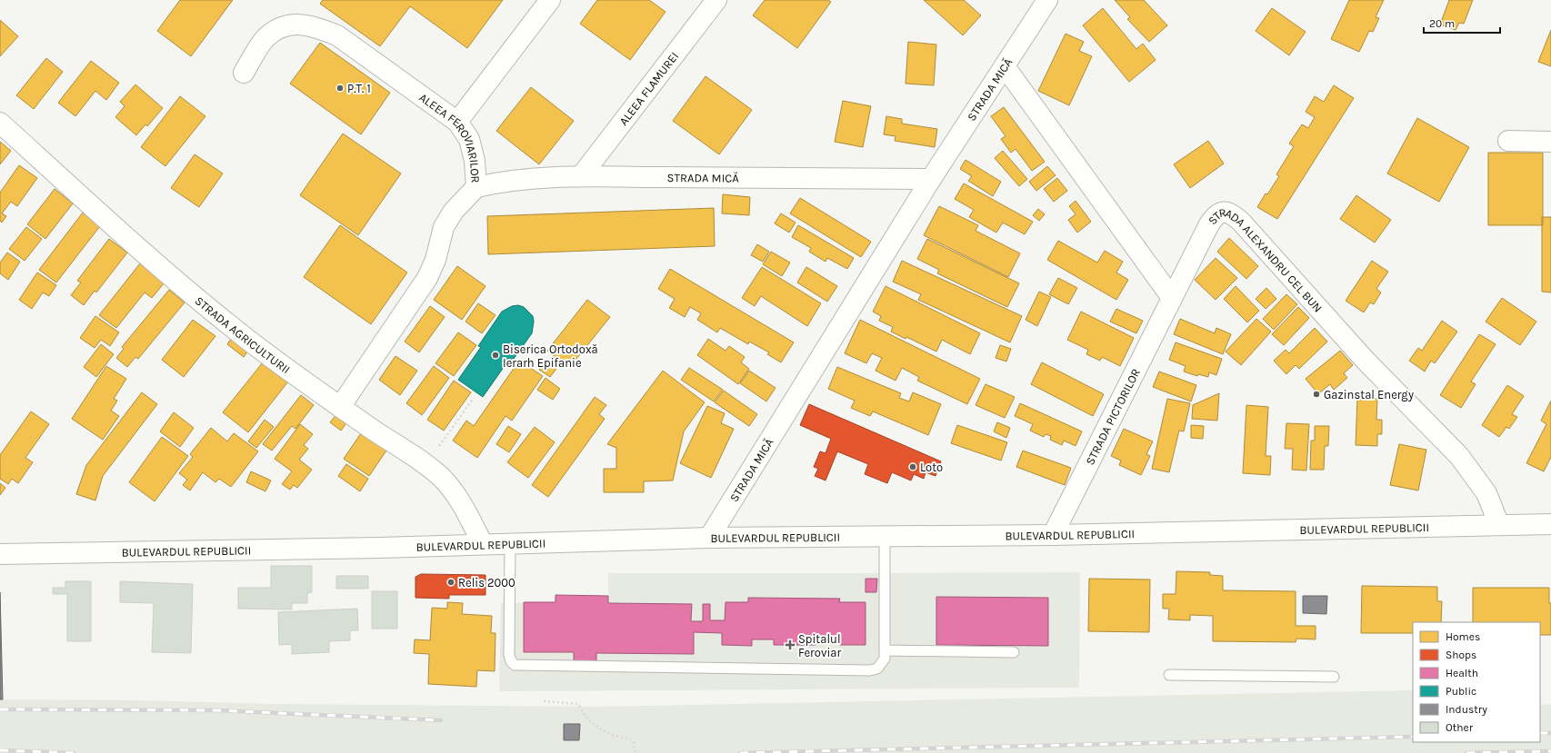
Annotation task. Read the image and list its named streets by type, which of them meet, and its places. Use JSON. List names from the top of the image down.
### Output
{
  "streets": {
    "street": [
      "ALEEA FLAMUREI",
      "STRADA MICĂ",
      "ALEEA FEROVIARILOR",
      "STRADA ALEXANDRU CEL BUN",
      "STRADA AGRICULTURII",
      "STRADA PICTORILOR",
      "BULEVARDUL REPUBLICII"
    ]
  },
  "crossings": [
    ["ALEEA FLAMUREI", "STRADA MICĂ"],
    ["STRADA MICĂ", "ALEEA FEROVIARILOR"],
    ["STRADA MICĂ", "BULEVARDUL REPUBLICII"],
    ["ALEEA FEROVIARILOR", "STRADA AGRICULTURII"],
    ["STRADA ALEXANDRU CEL BUN", "STRADA PICTORILOR"],
    ["STRADA ALEXANDRU CEL BUN", "BULEVARDUL REPUBLICII"],
    ["STRADA AGRICULTURII", "BULEVARDUL REPUBLICII"],
    ["STRADA PICTORILOR", "BULEVARDUL REPUBLICII"]
  ],
  "places": {
    "other": [
      "P.T. 1",
      "Biserica Ortodoxă Ierarh Epifanie",
      "Gazinstal Energy",
      "Loto",
      "Relis 2000"
    ],
    "health": ["Spitalul Feroviar"]
  },
  "legend": [
    "Homes",
    "Shops",
    "Health",
    "Public",
    "Industry",
    "Other"
  ],
  "scale_bar": "20 m"
}
